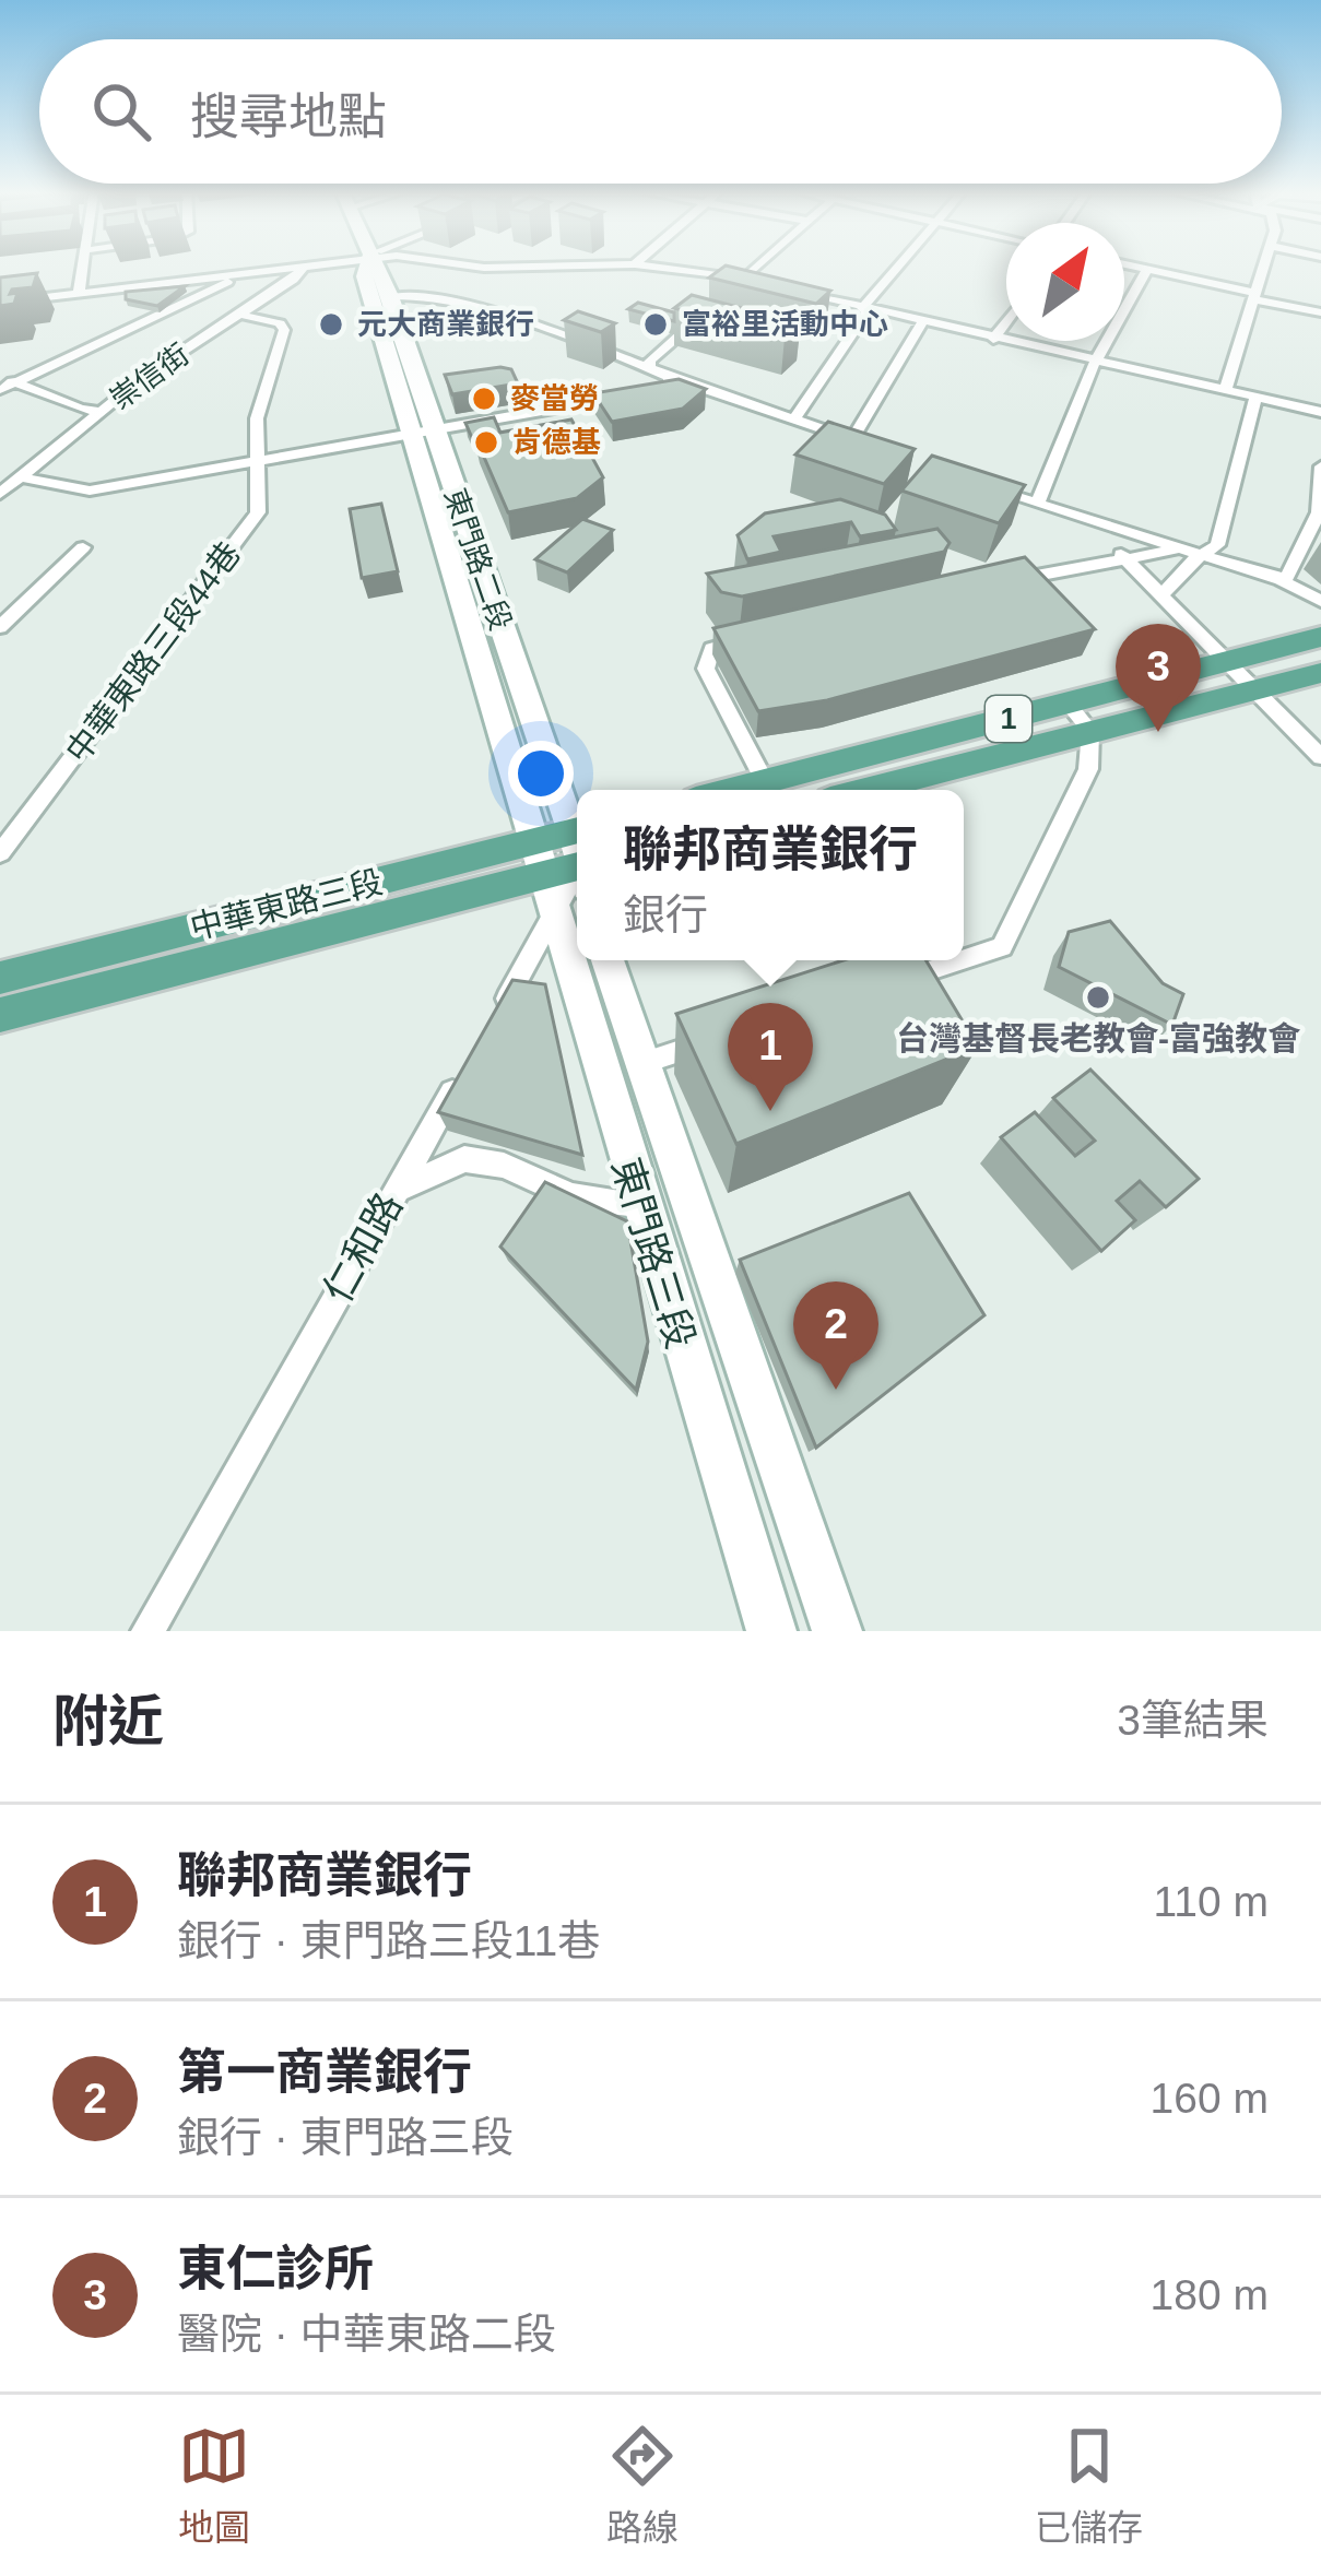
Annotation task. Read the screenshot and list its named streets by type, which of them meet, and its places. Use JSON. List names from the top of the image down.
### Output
{
  "streets": {
    "main road": [
      "東門路二段",
      "1",
      "中華東路三段",
      "東門路三段"
    ],
    "street": ["崇信街", "中華東路三段44巷", "仁和路"]
  },
  "crossings": [
    ["崇信街", "中華東路三段44巷"],
    ["東門路二段", "中華東路三段"],
    ["東門路二段", "東門路三段"],
    ["中華東路三段", "東門路三段"]
  ],
  "places": [
    "元大商業銀行",
    "富裕里活動中心",
    "麥當勞",
    "肯德基",
    "台灣基督長老教會-富強教會"
  ],
  "north": "top right",
  "page": {
    "search": "搜尋地點",
    "pins": ["3", "1", "2"],
    "popup": ["聯邦商業銀行", "銀行"],
    "heading": ["附近", "3筆結果"],
    "list": [
      {
        "mark": "1",
        "name": "聯邦商業銀行",
        "note": "銀行 · 東門路三段11巷",
        "value": "110 m"
      },
      {
        "mark": "2",
        "name": "第一商業銀行",
        "note": "銀行 · 東門路三段",
        "value": "160 m"
      },
      {
        "mark": "3",
        "name": "東仁診所",
        "note": "醫院 · 中華東路二段",
        "value": "180 m"
      }
    ],
    "nav": ["地圖", "路線", "已儲存"]
  }
}
